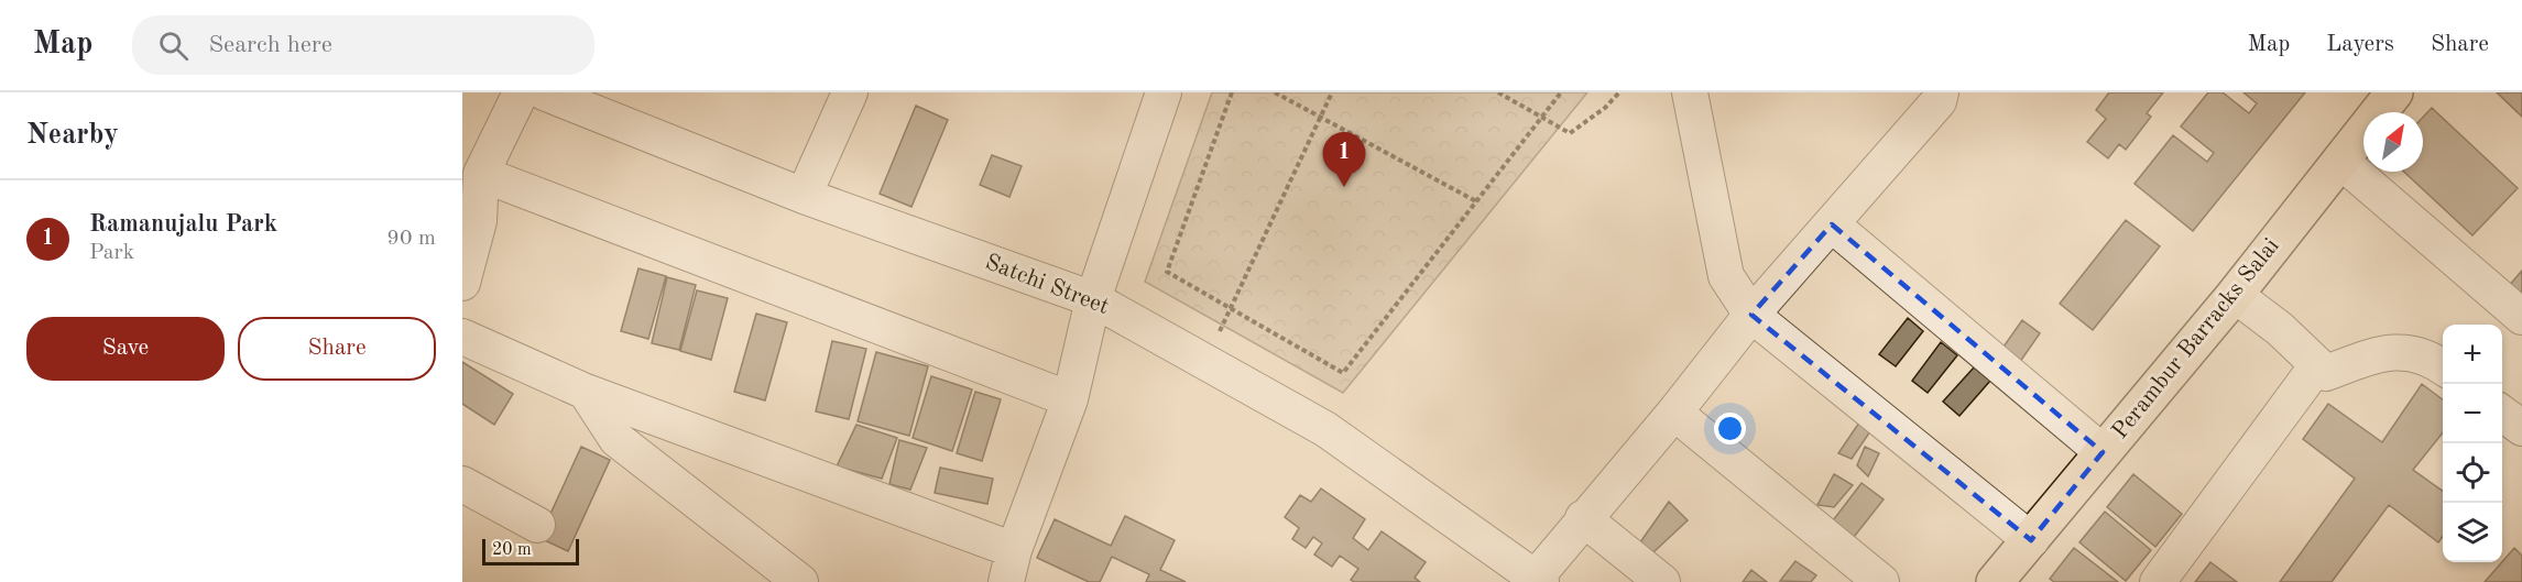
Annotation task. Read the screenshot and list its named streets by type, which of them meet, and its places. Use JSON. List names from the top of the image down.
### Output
{
  "streets": {
    "main road": ["Perambur Barracks Salai"],
    "street": ["Satchi Street"]
  },
  "scale_bar": "20 m",
  "north": "top right",
  "page": {
    "header": "Map",
    "search": "Search here",
    "nav": ["Map", "Layers", "Share"],
    "heading": "Nearby",
    "pins": "1",
    "list": [
      {
        "mark": "1",
        "name": "Ramanujalu Park",
        "note": "Park",
        "value": "90 m"
      }
    ],
    "buttons": ["Save", "Share"],
    "map_buttons": ["+", "−"],
    "scale": "20 m"
  }
}
